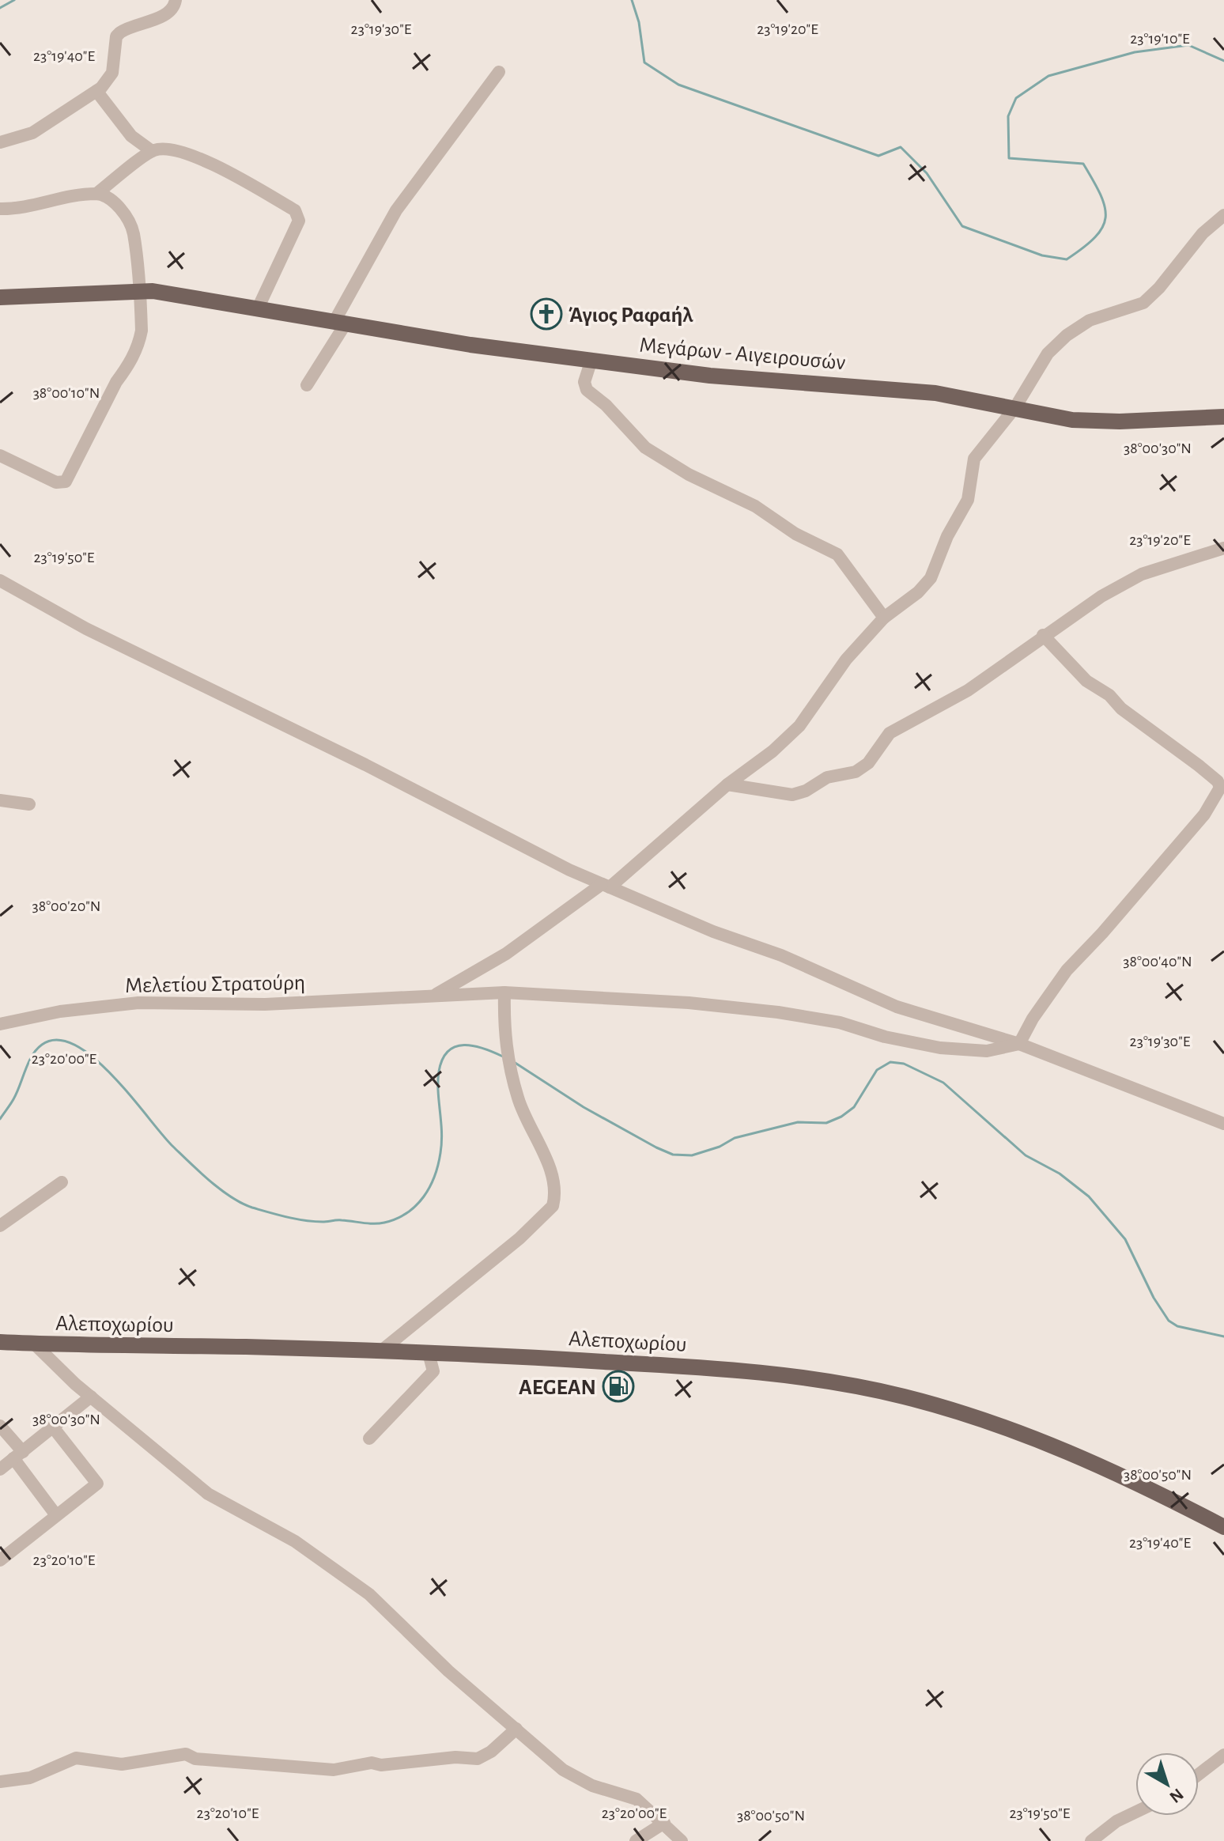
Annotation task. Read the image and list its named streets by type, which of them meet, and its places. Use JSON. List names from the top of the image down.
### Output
{
  "streets": {
    "main road": ["Μεγάρων - Αιγειρουσών", "Αλεποχωρίου"],
    "street": ["Μελετίου Στρατούρη"]
  },
  "places": {
    "church": ["Άγιος Ραφαήλ"],
    "fuel station": ["AEGEAN"]
  },
  "north": "bottom right",
  "coordinates": [
    "23°19'30\"E",
    "23°19'20\"E",
    "23°19'10\"E",
    "23°19'40\"E",
    "38°00'10\"N",
    "38°00'30\"N",
    "23°19'50\"E",
    "38°00'20\"N",
    "38°00'40\"N",
    "23°20'00\"E",
    "38°00'50\"N",
    "23°20'10\"E"
  ]
}
